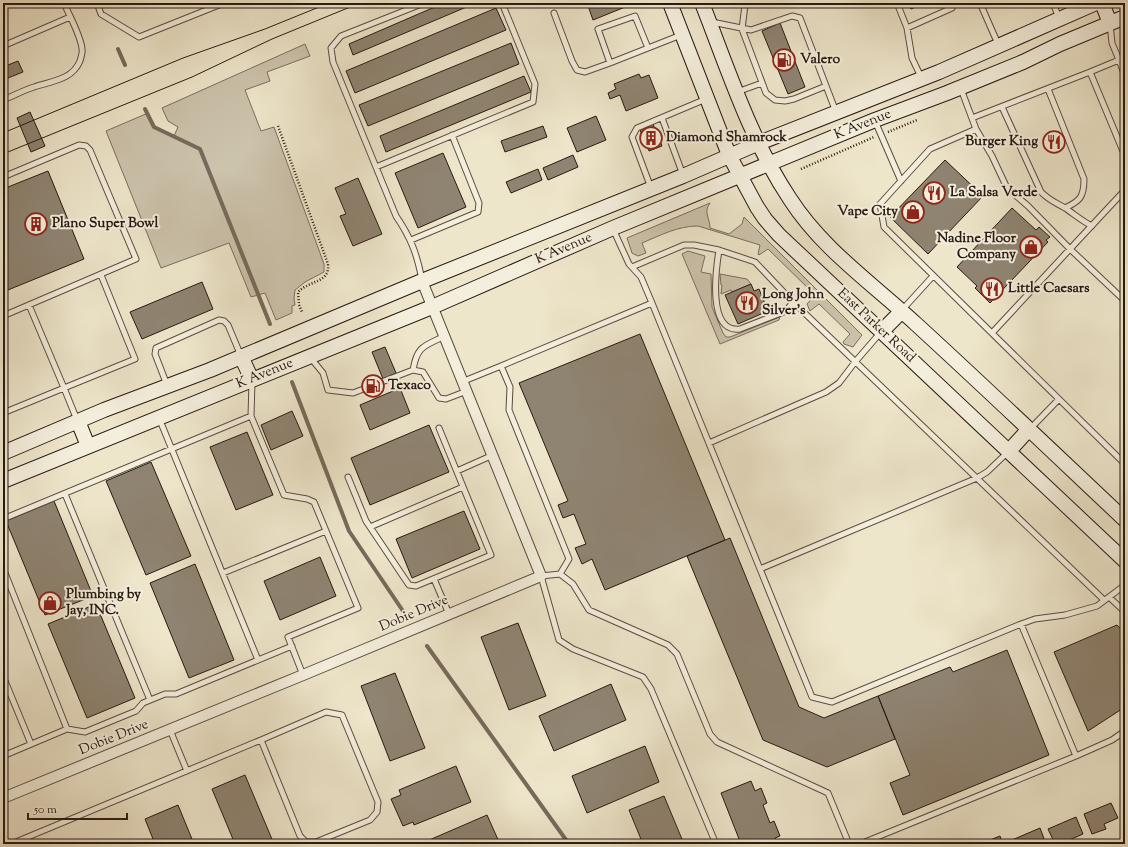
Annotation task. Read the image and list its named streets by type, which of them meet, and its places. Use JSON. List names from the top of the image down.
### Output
{
  "streets": {
    "main road": ["K Avenue", "East Parker Road"],
    "street": ["Dobie Drive"]
  },
  "crossings": [
    ["K Avenue", "East Parker Road"]
  ],
  "places": {
    "fuel station": ["Valero", "Texaco"],
    "building": ["Diamond Shamrock", "Plano Super Bowl"],
    "restaurant": [
      "Burger King",
      "La Salsa Verde",
      "Little Caesars",
      "Long John Silver's"
    ],
    "shop": ["Vape City", "Nadine Floor Company", "Plumbing by Jay, INC."]
  },
  "scale_bar": "50 m"
}
